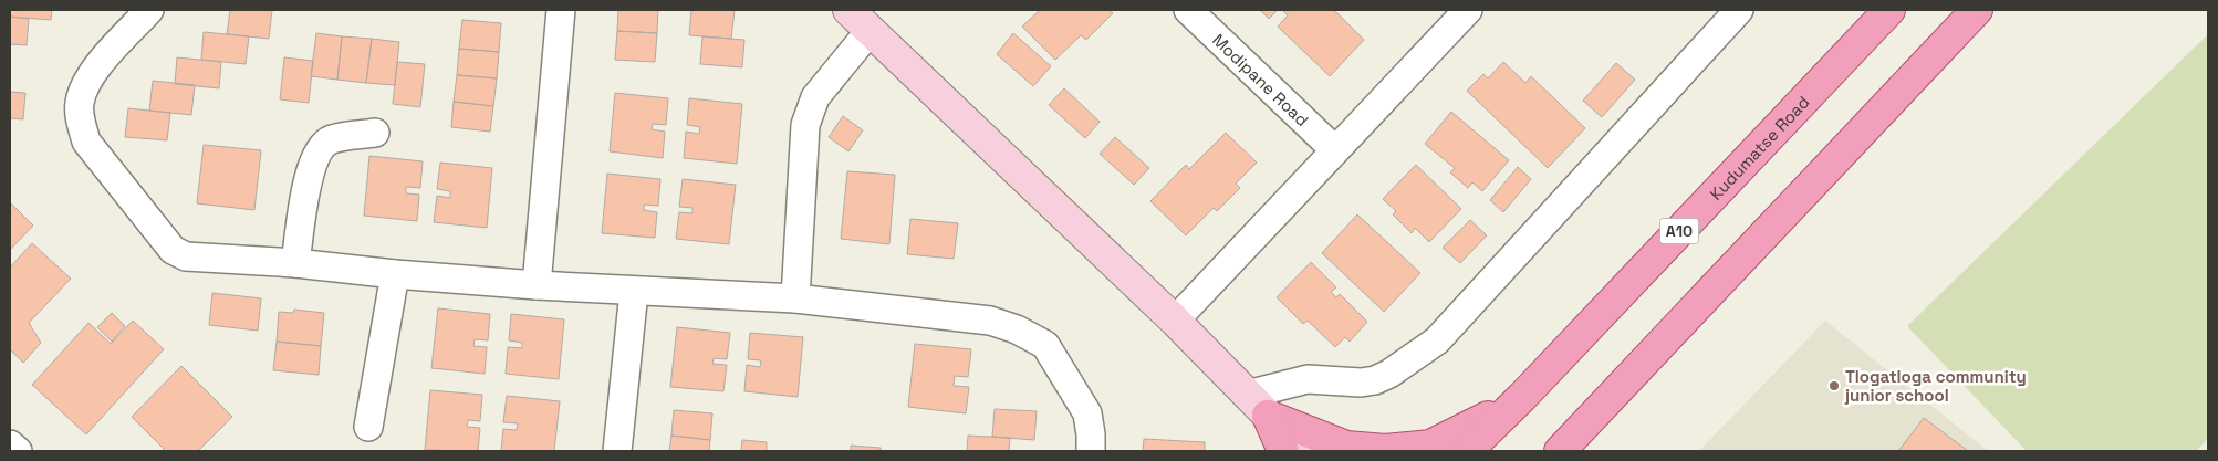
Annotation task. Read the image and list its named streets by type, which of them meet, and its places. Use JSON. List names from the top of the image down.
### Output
{
  "streets": {
    "main road": ["Kudumatse Road", "A10"],
    "street": ["Modipane Road"]
  },
  "places": ["Tlogatloga community junior school"]
}
